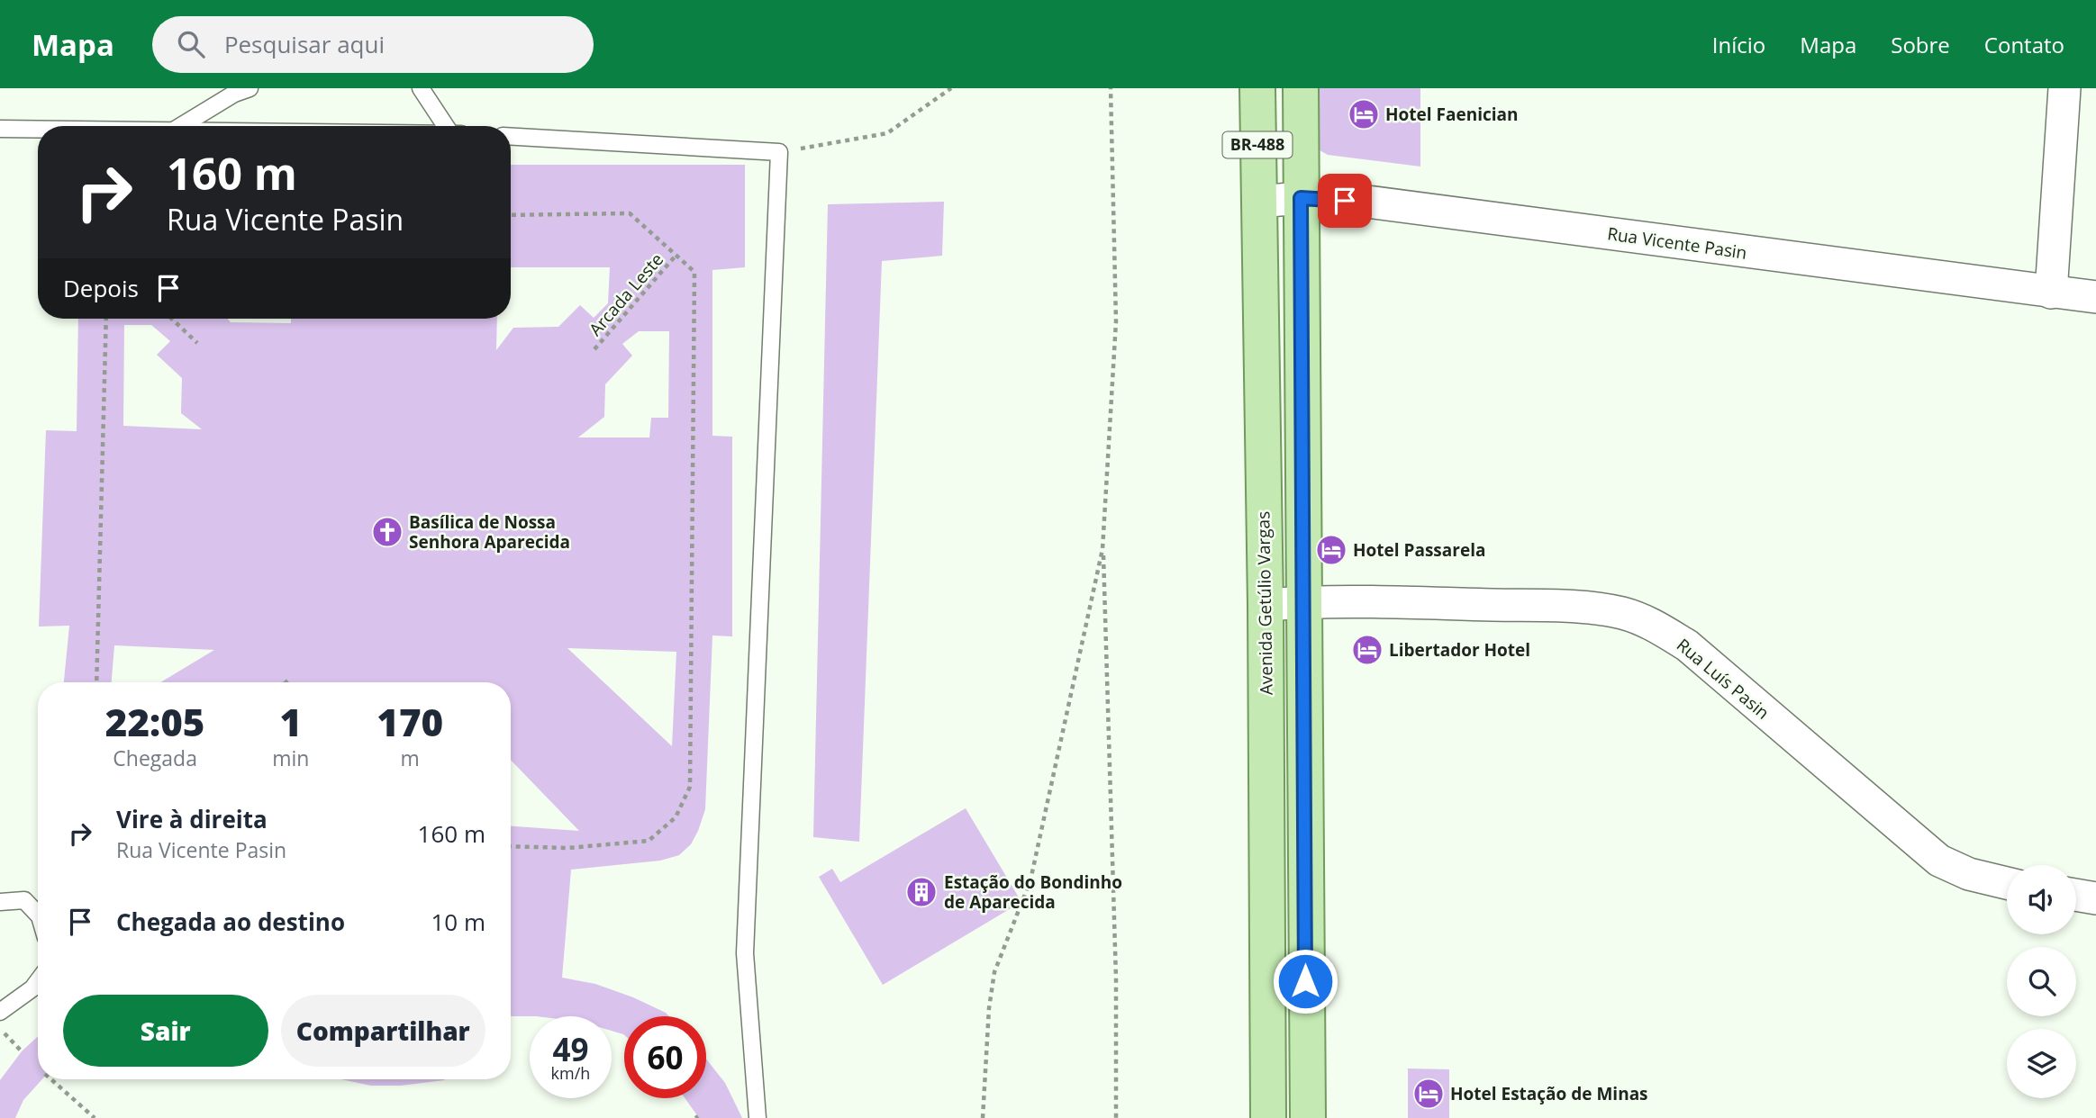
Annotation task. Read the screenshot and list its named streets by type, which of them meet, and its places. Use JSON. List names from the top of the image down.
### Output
{
  "streets": {
    "main road": ["BR-488", "Avenida Getúlio Vargas"],
    "street": ["Rua Vicente Pasin", "Rua Luís Pasin"],
    "path": ["Arcada Leste"]
  },
  "crossings": [
    ["BR-488", "Rua Vicente Pasin"],
    ["BR-488", "Rua Luís Pasin"],
    ["Rua Vicente Pasin", "Avenida Getúlio Vargas"],
    ["Avenida Getúlio Vargas", "Rua Luís Pasin"]
  ],
  "places": {
    "hotel": [
      "Hotel Faenician",
      "Hotel Passarela",
      "Libertador Hotel",
      "Hotel Estação de Minas"
    ],
    "church": ["Basílica de Nossa Senhora Aparecida"],
    "building": ["Estação do Bondinho de Aparecida"]
  },
  "page": {
    "header": "Mapa",
    "search": "Pesquisar aqui",
    "nav": [
      "Início",
      "Mapa",
      "Sobre",
      "Contato"
    ],
    "turn": ["160 m", "Rua Vicente Pasin"],
    "then": "Depois",
    "eta": [
      "22:05",
      "Chegada",
      "1",
      "min",
      "170",
      "m"
    ],
    "list": [
      {
        "name": "Vire à direita",
        "note": "Rua Vicente Pasin",
        "value": "160 m"
      },
      {
        "name": "Chegada ao destino",
        "value": "10 m"
      }
    ],
    "buttons": ["Sair", "Compartilhar"],
    "speed": "49 km/h",
    "limit": "60"
  }
}
